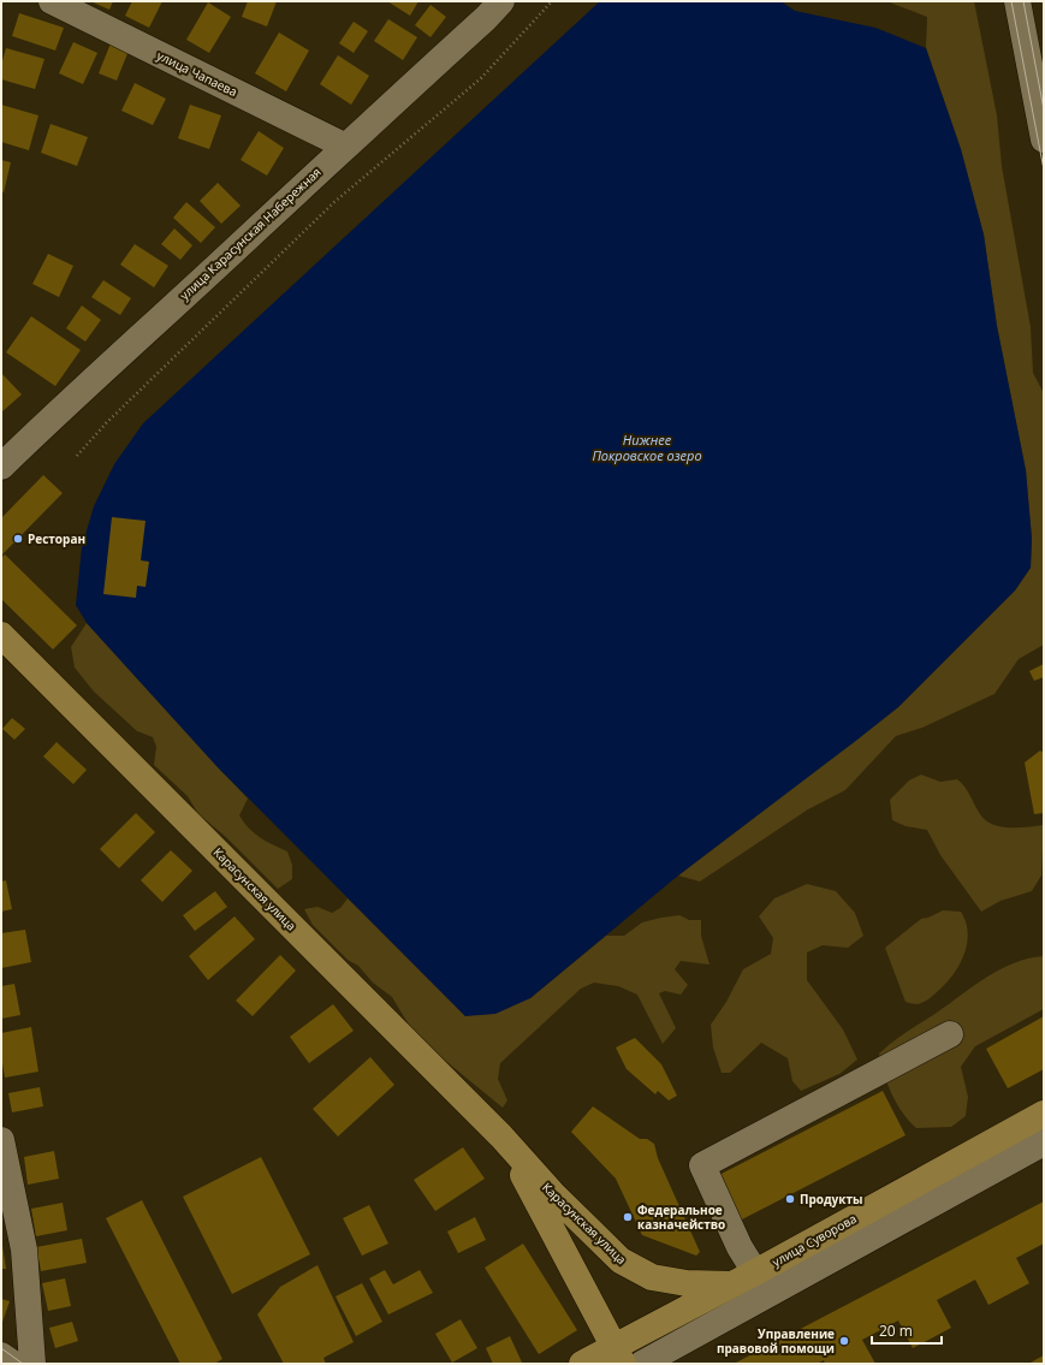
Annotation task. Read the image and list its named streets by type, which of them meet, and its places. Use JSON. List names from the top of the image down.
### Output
{
  "streets": {
    "main road": ["Карасунская улица", "улица Суворова"],
    "street": ["улица Чапаева", "улица Карасунская Набережная"]
  },
  "crossings": [
    ["улица Чапаева", "улица Карасунская Набережная"],
    ["Карасунская улица", "улица Суворова"]
  ],
  "water": ["Нижнее Покровское озеро"],
  "places": [
    "Ресторан",
    "Продукты",
    "Федеральное казначейство",
    "Управление правовой помощи"
  ],
  "scale_bar": "20 m"
}
